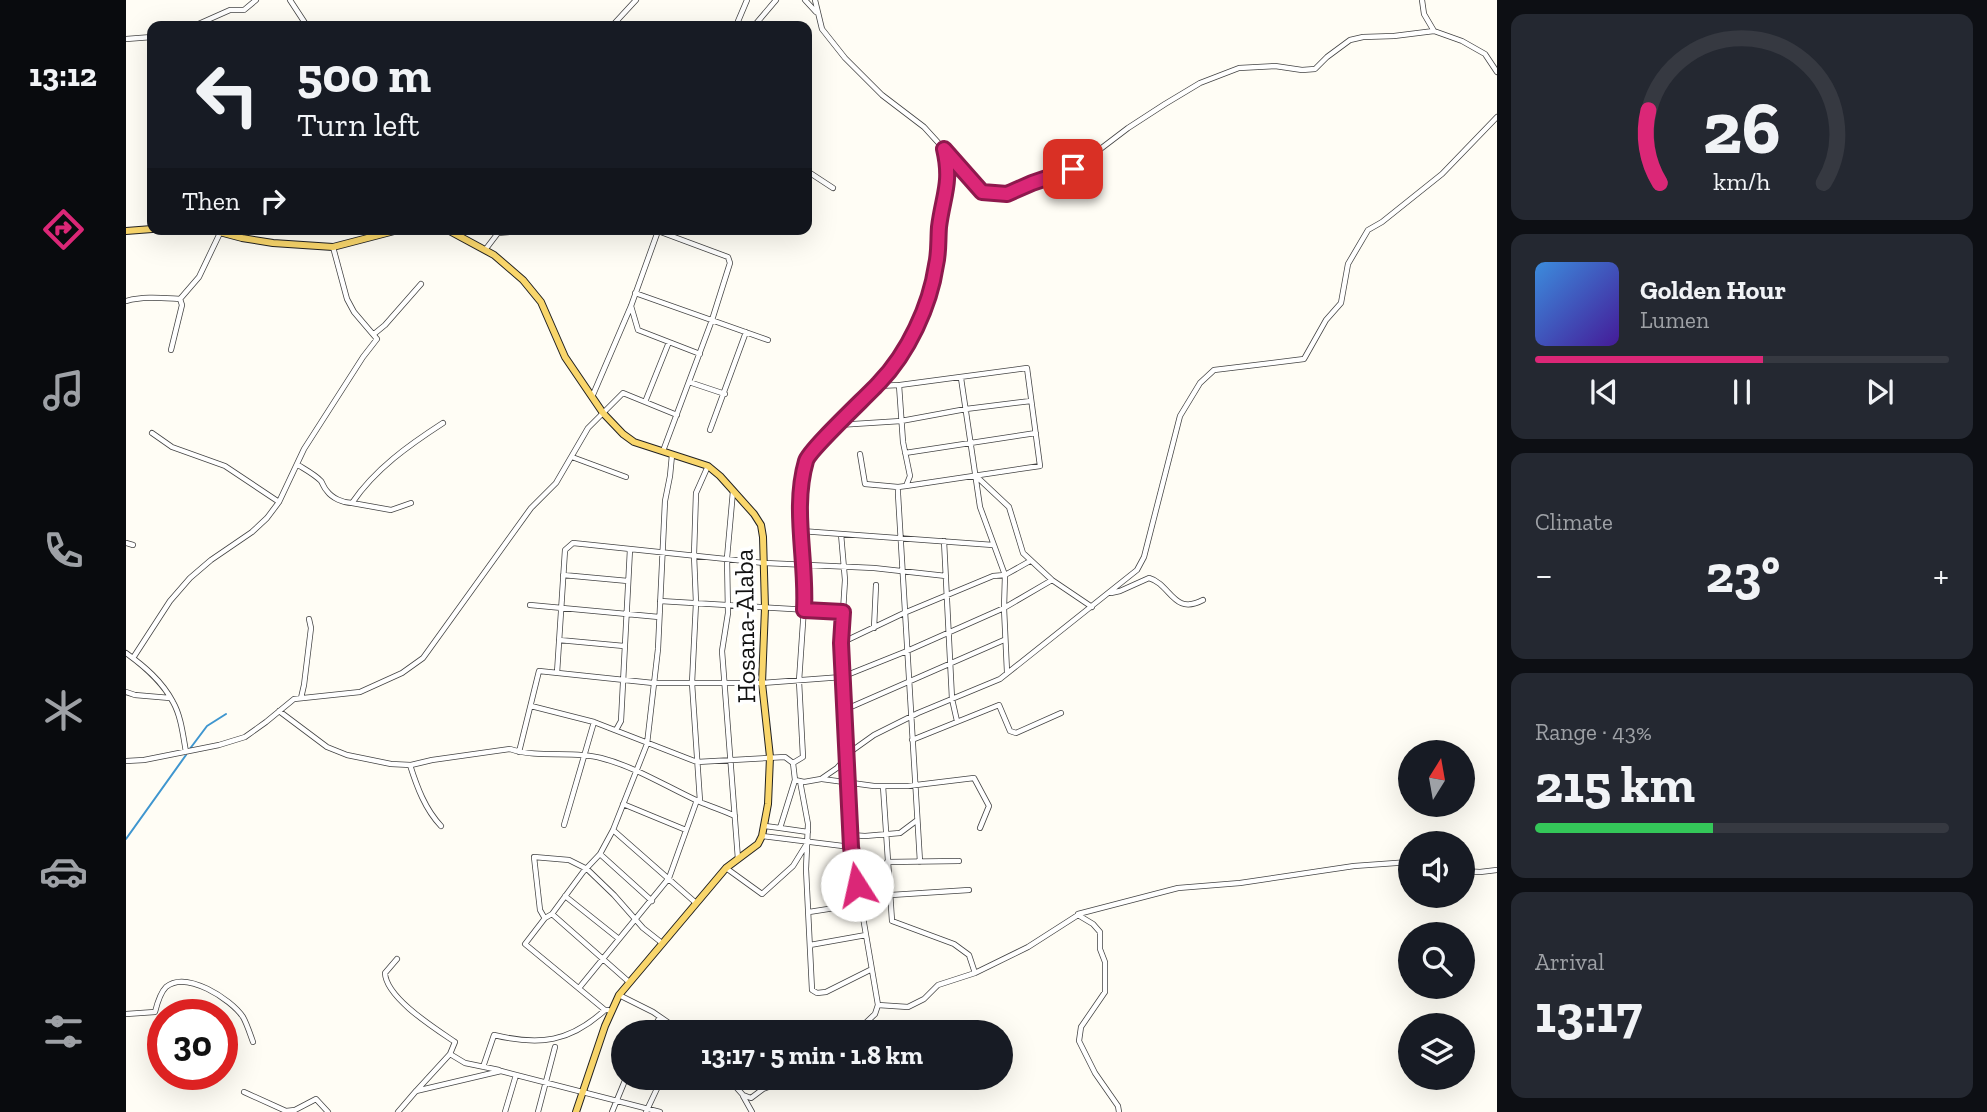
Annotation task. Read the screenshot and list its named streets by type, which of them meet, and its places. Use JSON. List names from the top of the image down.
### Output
{
  "streets": {
    "main road": ["Hosana-Alaba"]
  },
  "north": "top",
  "page": {
    "tabs": "13:12",
    "turn": ["500 m", "Turn left"],
    "then": "Then",
    "song": ["Golden Hour", "Lumen"],
    "tile": [
      "Climate",
      ["Range · 43%", "215 km"],
      ["Arrival", "13:17"]
    ],
    "heat": ["−", "23°", "+"],
    "limit": "30",
    "trip": "13:17 · 5 min · 1.8 km",
    "gauge": ["26", "km/h"]
  }
}
